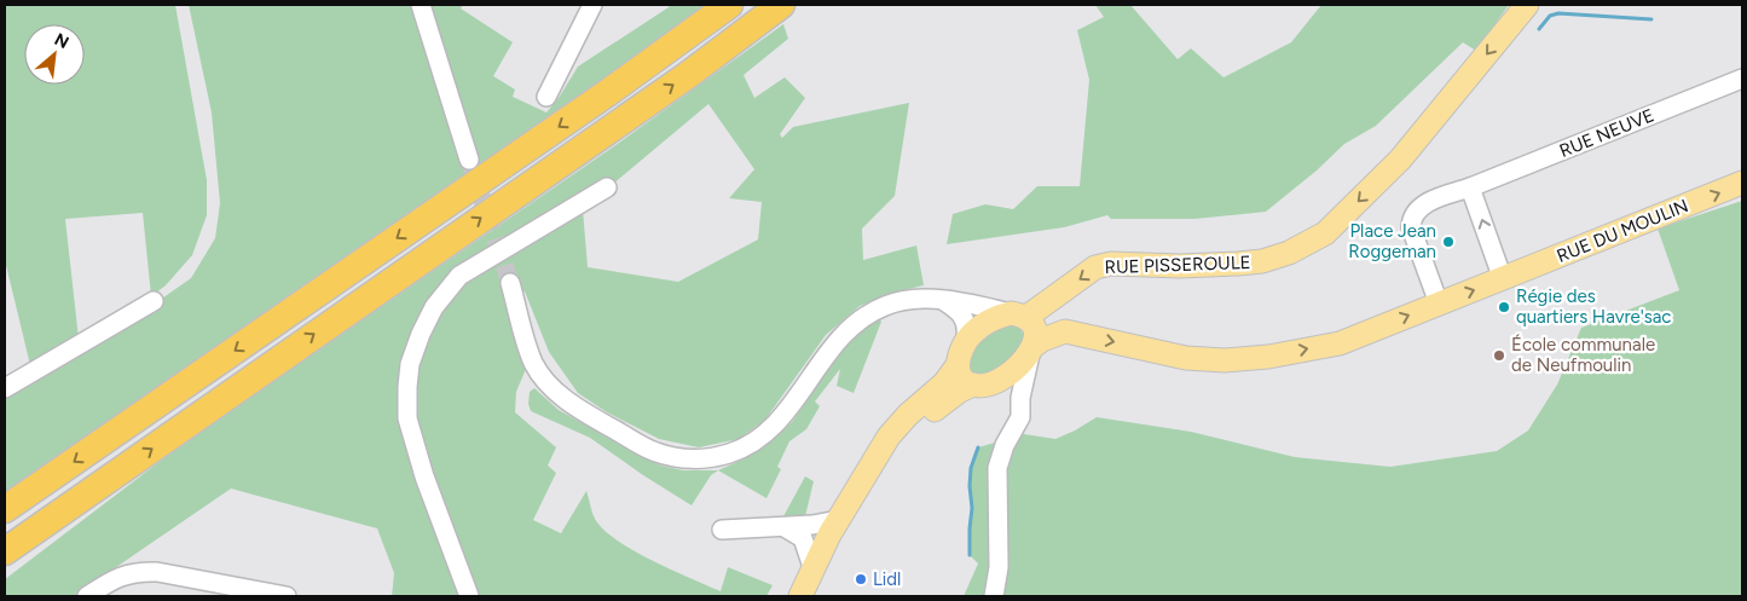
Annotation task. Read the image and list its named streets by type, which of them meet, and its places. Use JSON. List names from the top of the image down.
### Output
{
  "streets": {
    "main road": ["RUE DU MOULIN", "RUE PISSEROULE"],
    "street": ["RUE NEUVE"]
  },
  "one_way": ["RUE DU MOULIN", "RUE PISSEROULE"],
  "places": [
    "Place Jean Roggeman",
    "Régie des quartiers Havre'sac",
    "École communale de Neufmoulin",
    "Lidl"
  ],
  "north": "top right"
}
